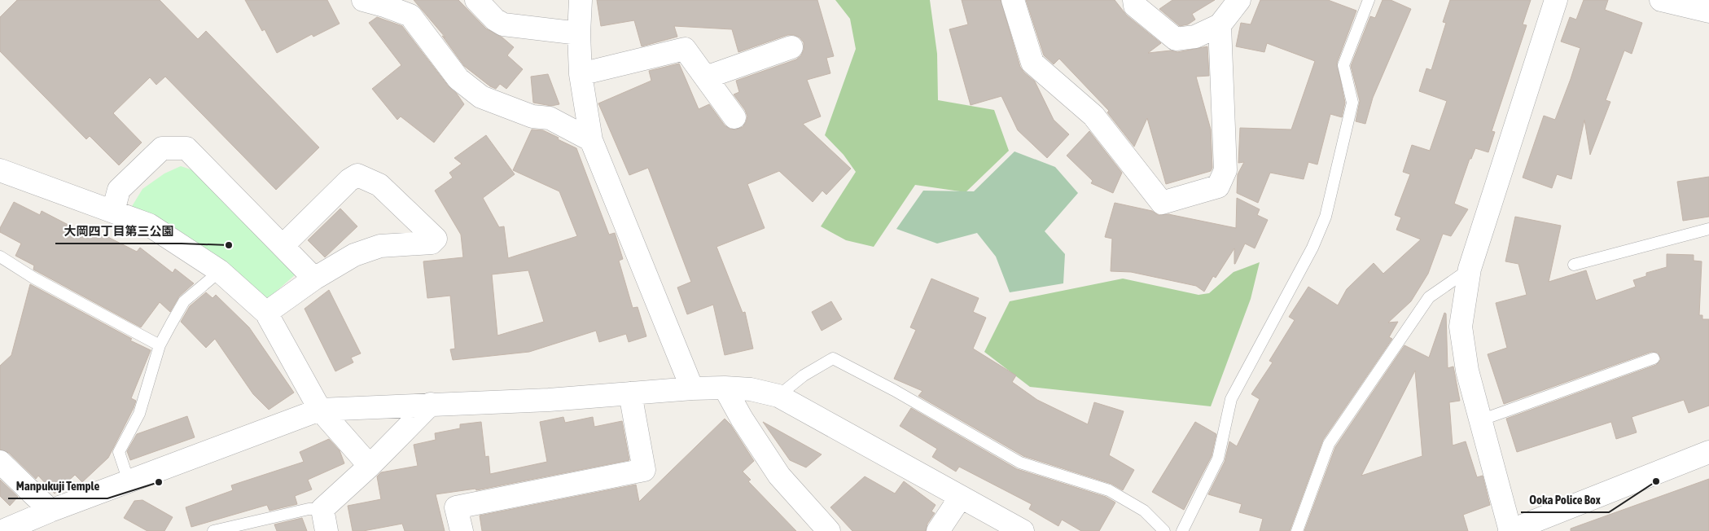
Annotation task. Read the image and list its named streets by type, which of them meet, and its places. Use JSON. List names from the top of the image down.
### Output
{
  "places": ["大岡四丁目第三公園", "Ooka Police Box", "Manpukuji Temple"]
}
